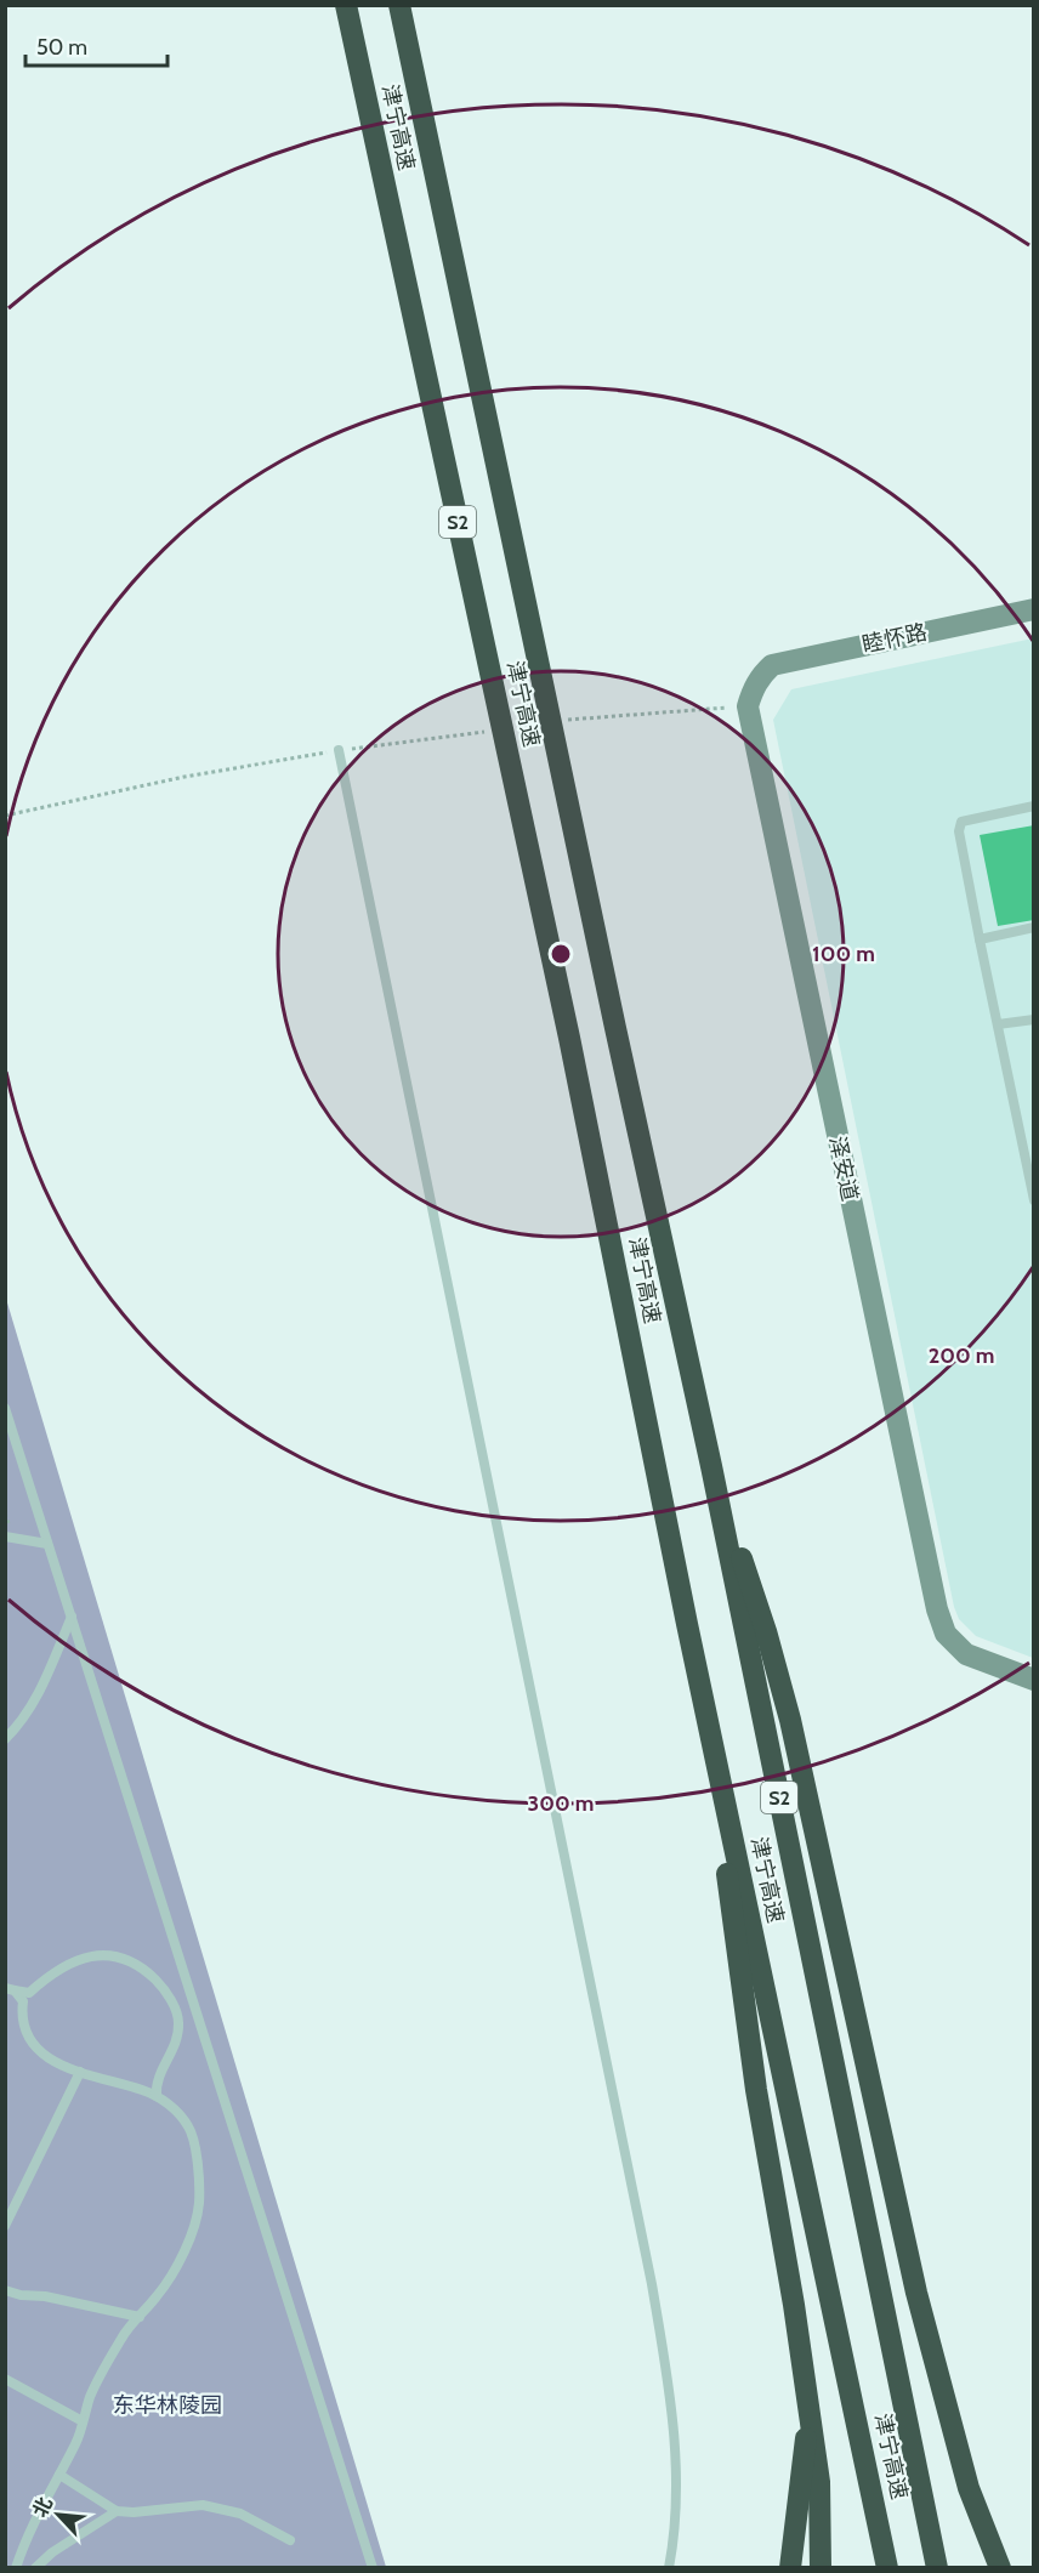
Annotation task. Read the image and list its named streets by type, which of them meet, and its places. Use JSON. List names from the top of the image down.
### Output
{
  "streets": {
    "highway": ["津宁高速", "S2"],
    "street": ["睦怀路", "泽安道"]
  },
  "crossings": [
    ["睦怀路", "泽安道"]
  ],
  "parks": ["东华林陵园"],
  "scale_bar": "50 m",
  "north": "top left",
  "rings": ["100 m", "200 m", "300 m"]
}
